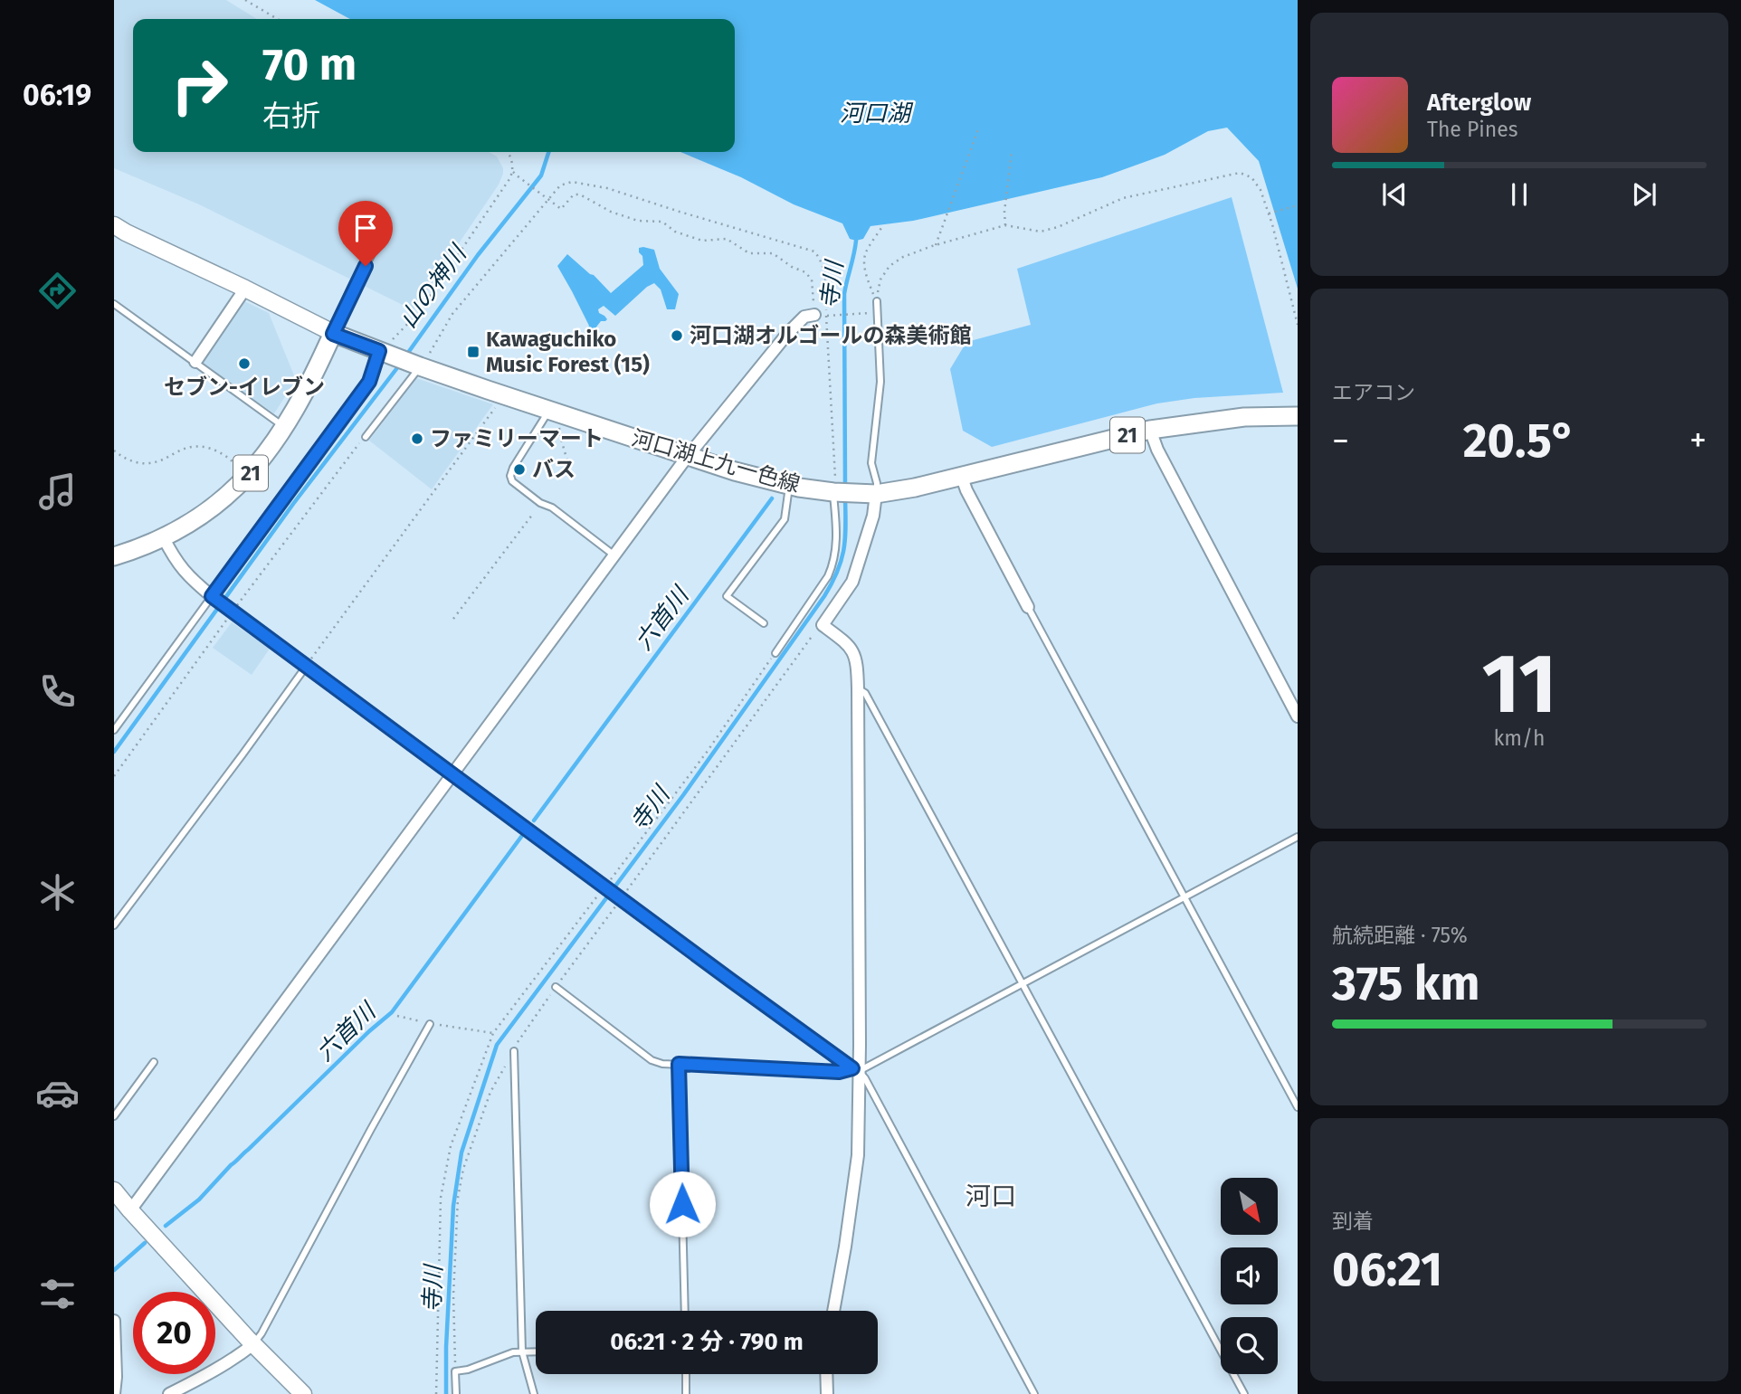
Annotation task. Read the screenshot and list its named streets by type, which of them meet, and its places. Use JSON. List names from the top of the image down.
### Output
{
  "streets": {
    "main road": ["21", "河口湖上九一色線"]
  },
  "crossings": [
    ["21", "河口湖上九一色線"]
  ],
  "districts": ["河口"],
  "water": [
    "河口湖",
    "寺川",
    "山の神川",
    "六首川"
  ],
  "places": {
    "other": [
      "河口湖オルゴールの森美術館",
      "セブン-イレブン",
      "ファミリーマート",
      "バス"
    ],
    "transit": ["Kawaguchiko Music Forest (15)"]
  },
  "north": "bottom right",
  "page": {
    "tabs": "06:19",
    "turn": ["70 m", "右折"],
    "song": ["Afterglow", "The Pines"],
    "tile": [
      "エアコン",
      ["11", "km/h"],
      ["航続距離 · 75%", "375 km"],
      ["到着", "06:21"]
    ],
    "heat": ["−", "20.5°", "+"],
    "limit": "20",
    "trip": "06:21 · 2 分 · 790 m"
  }
}
